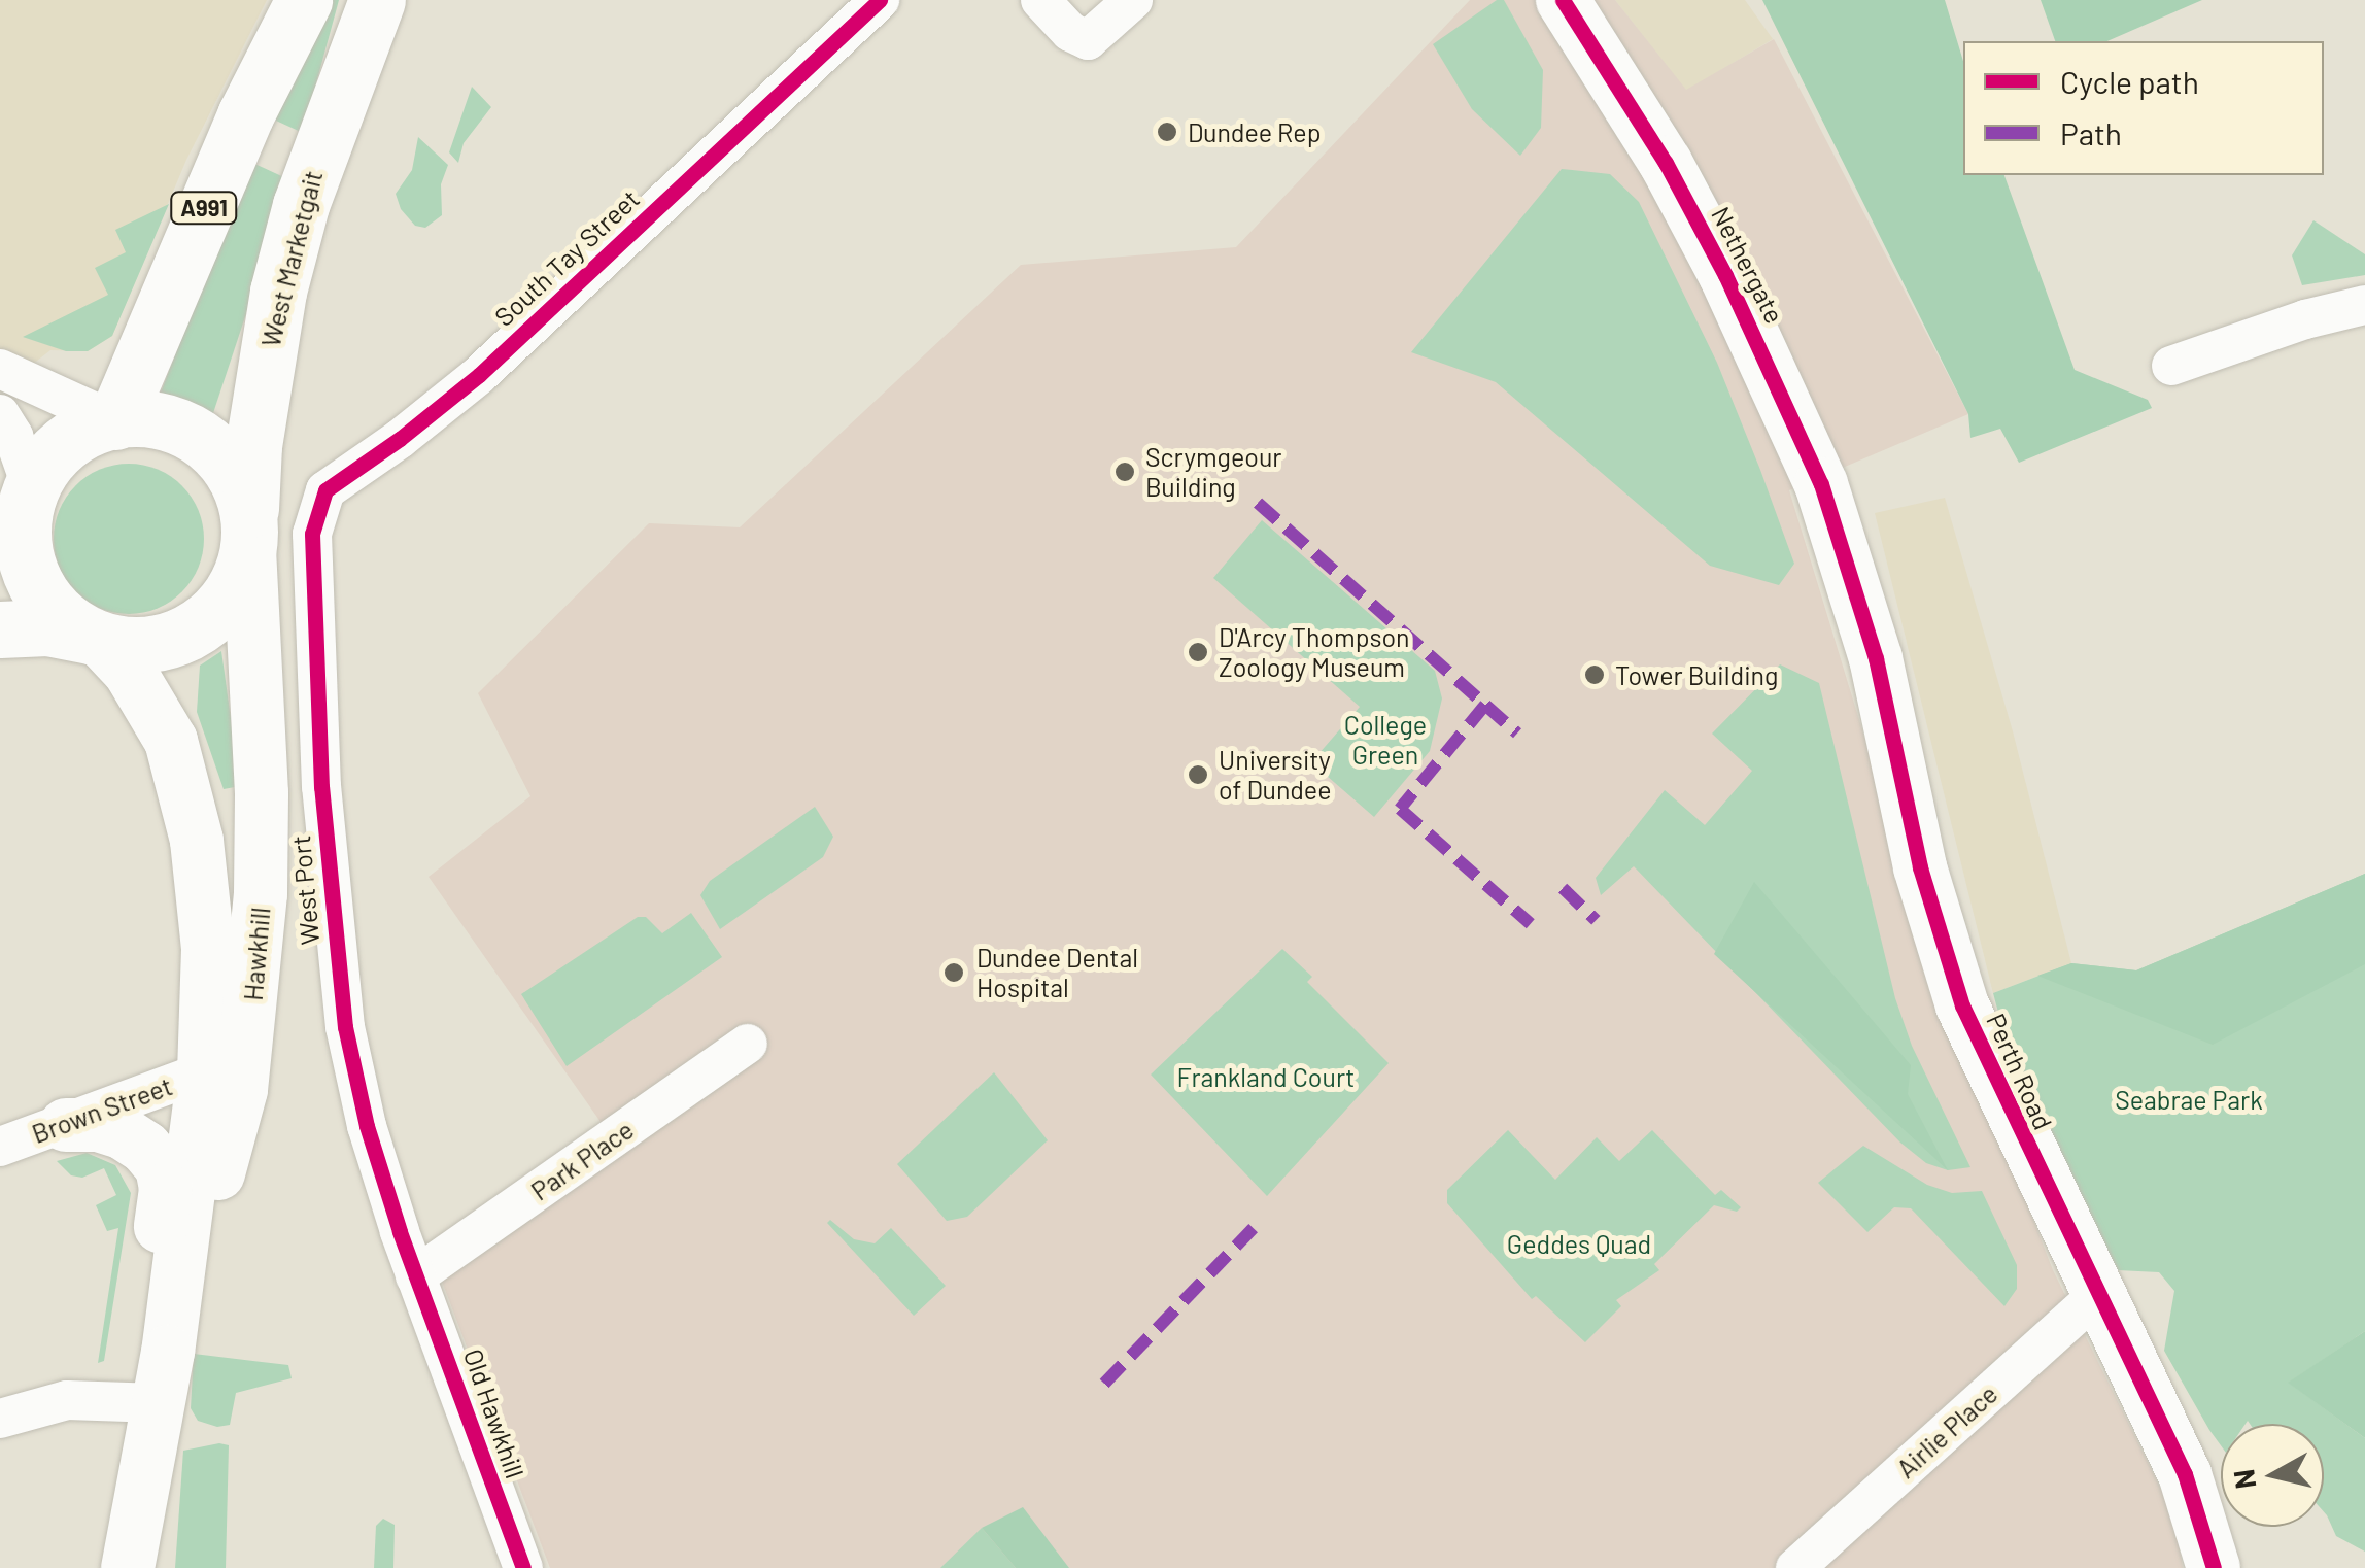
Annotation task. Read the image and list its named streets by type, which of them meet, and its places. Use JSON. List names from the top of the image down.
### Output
{
  "streets": {
    "main road": ["A991", "West Marketgait"],
    "street": [
      "South Tay Street",
      "Nethergate",
      "West Port",
      "Hawkhill",
      "Perth Road",
      "Brown Street",
      "Park Place",
      "Old Hawkhill",
      "Airlie Place"
    ]
  },
  "crossings": [
    ["A991", "West Marketgait"],
    ["A991", "Hawkhill"],
    ["South Tay Street", "West Port"],
    ["West Marketgait", "Hawkhill"],
    ["Nethergate", "Perth Road"],
    ["West Port", "Park Place"],
    ["West Port", "Old Hawkhill"],
    ["Hawkhill", "Brown Street"],
    ["Perth Road", "Airlie Place"],
    ["Park Place", "Old Hawkhill"]
  ],
  "parks": [
    "College Green",
    "Frankland Court",
    "Seabrae Park",
    "Geddes Quad"
  ],
  "places": [
    "Dundee Rep",
    "Scrymgeour Building",
    "D'Arcy Thompson Zoology Museum",
    "Tower Building",
    "University of Dundee",
    "Dundee Dental Hospital"
  ],
  "legend": ["Cycle path", "Path"],
  "north": "left"
}
